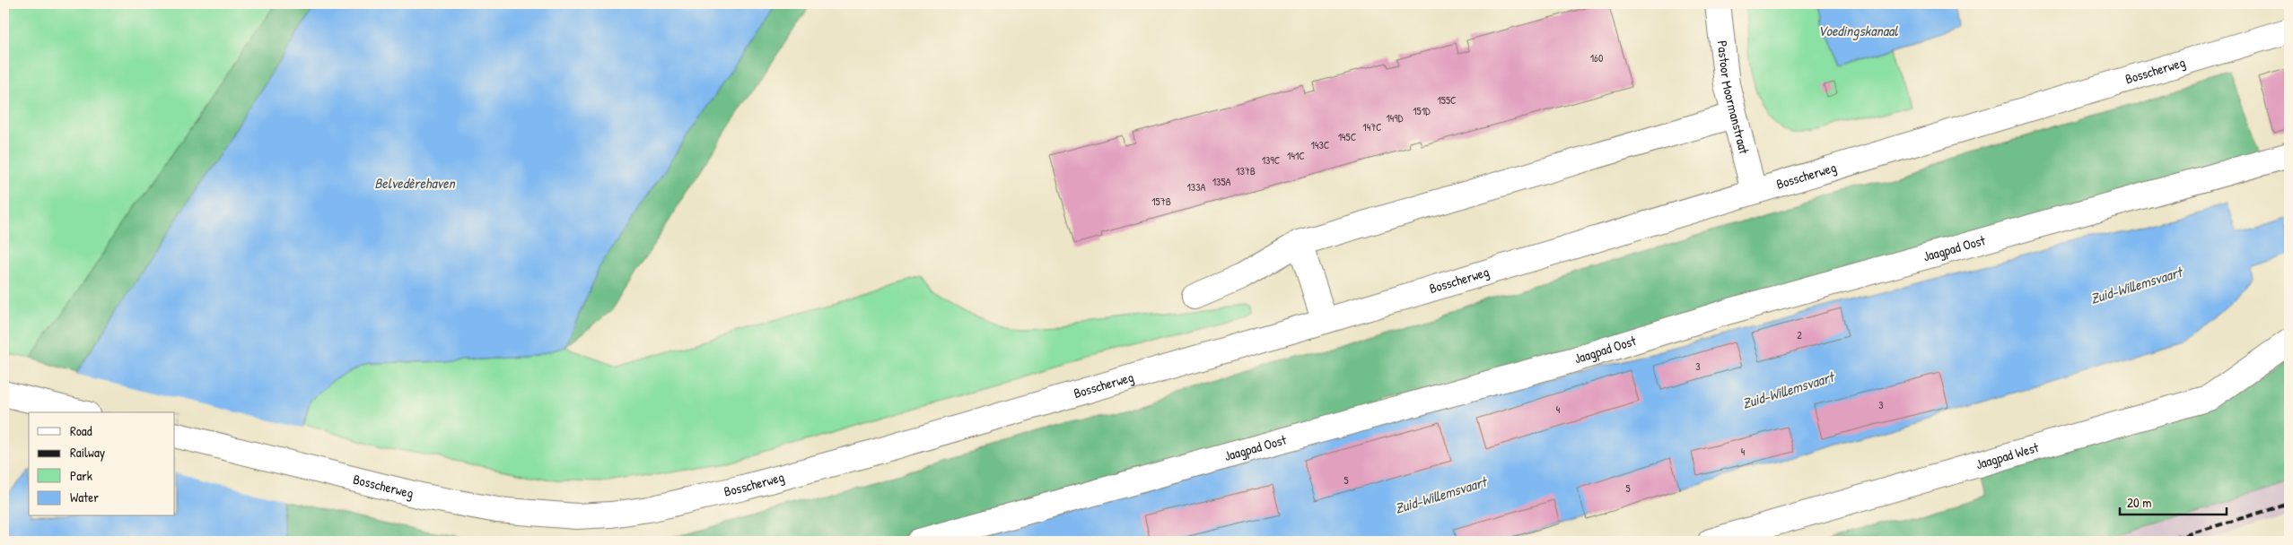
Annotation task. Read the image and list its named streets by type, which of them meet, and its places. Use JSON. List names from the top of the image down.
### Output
{
  "streets": {
    "street": [
      "Bosscherweg",
      "Pastoor Moormanstraat",
      "Jaagpad Oost",
      "Jaagpad West"
    ]
  },
  "crossings": [
    ["Bosscherweg", "Pastoor Moormanstraat"]
  ],
  "water": ["Voedingskanaal", "Belvedèrehaven", "Zuid-Willemsvaart"],
  "house_numbers": [
    "160",
    "155C",
    "151D",
    "149D",
    "147C",
    "145C",
    "143C",
    "141C",
    "139C",
    "137B",
    "135A",
    "133A",
    "157B",
    "2",
    "3",
    "3",
    "4",
    "4",
    "5",
    "5"
  ],
  "legend": [
    "Road",
    "Railway",
    "Park",
    "Water"
  ],
  "scale_bar": "20 m"
}
